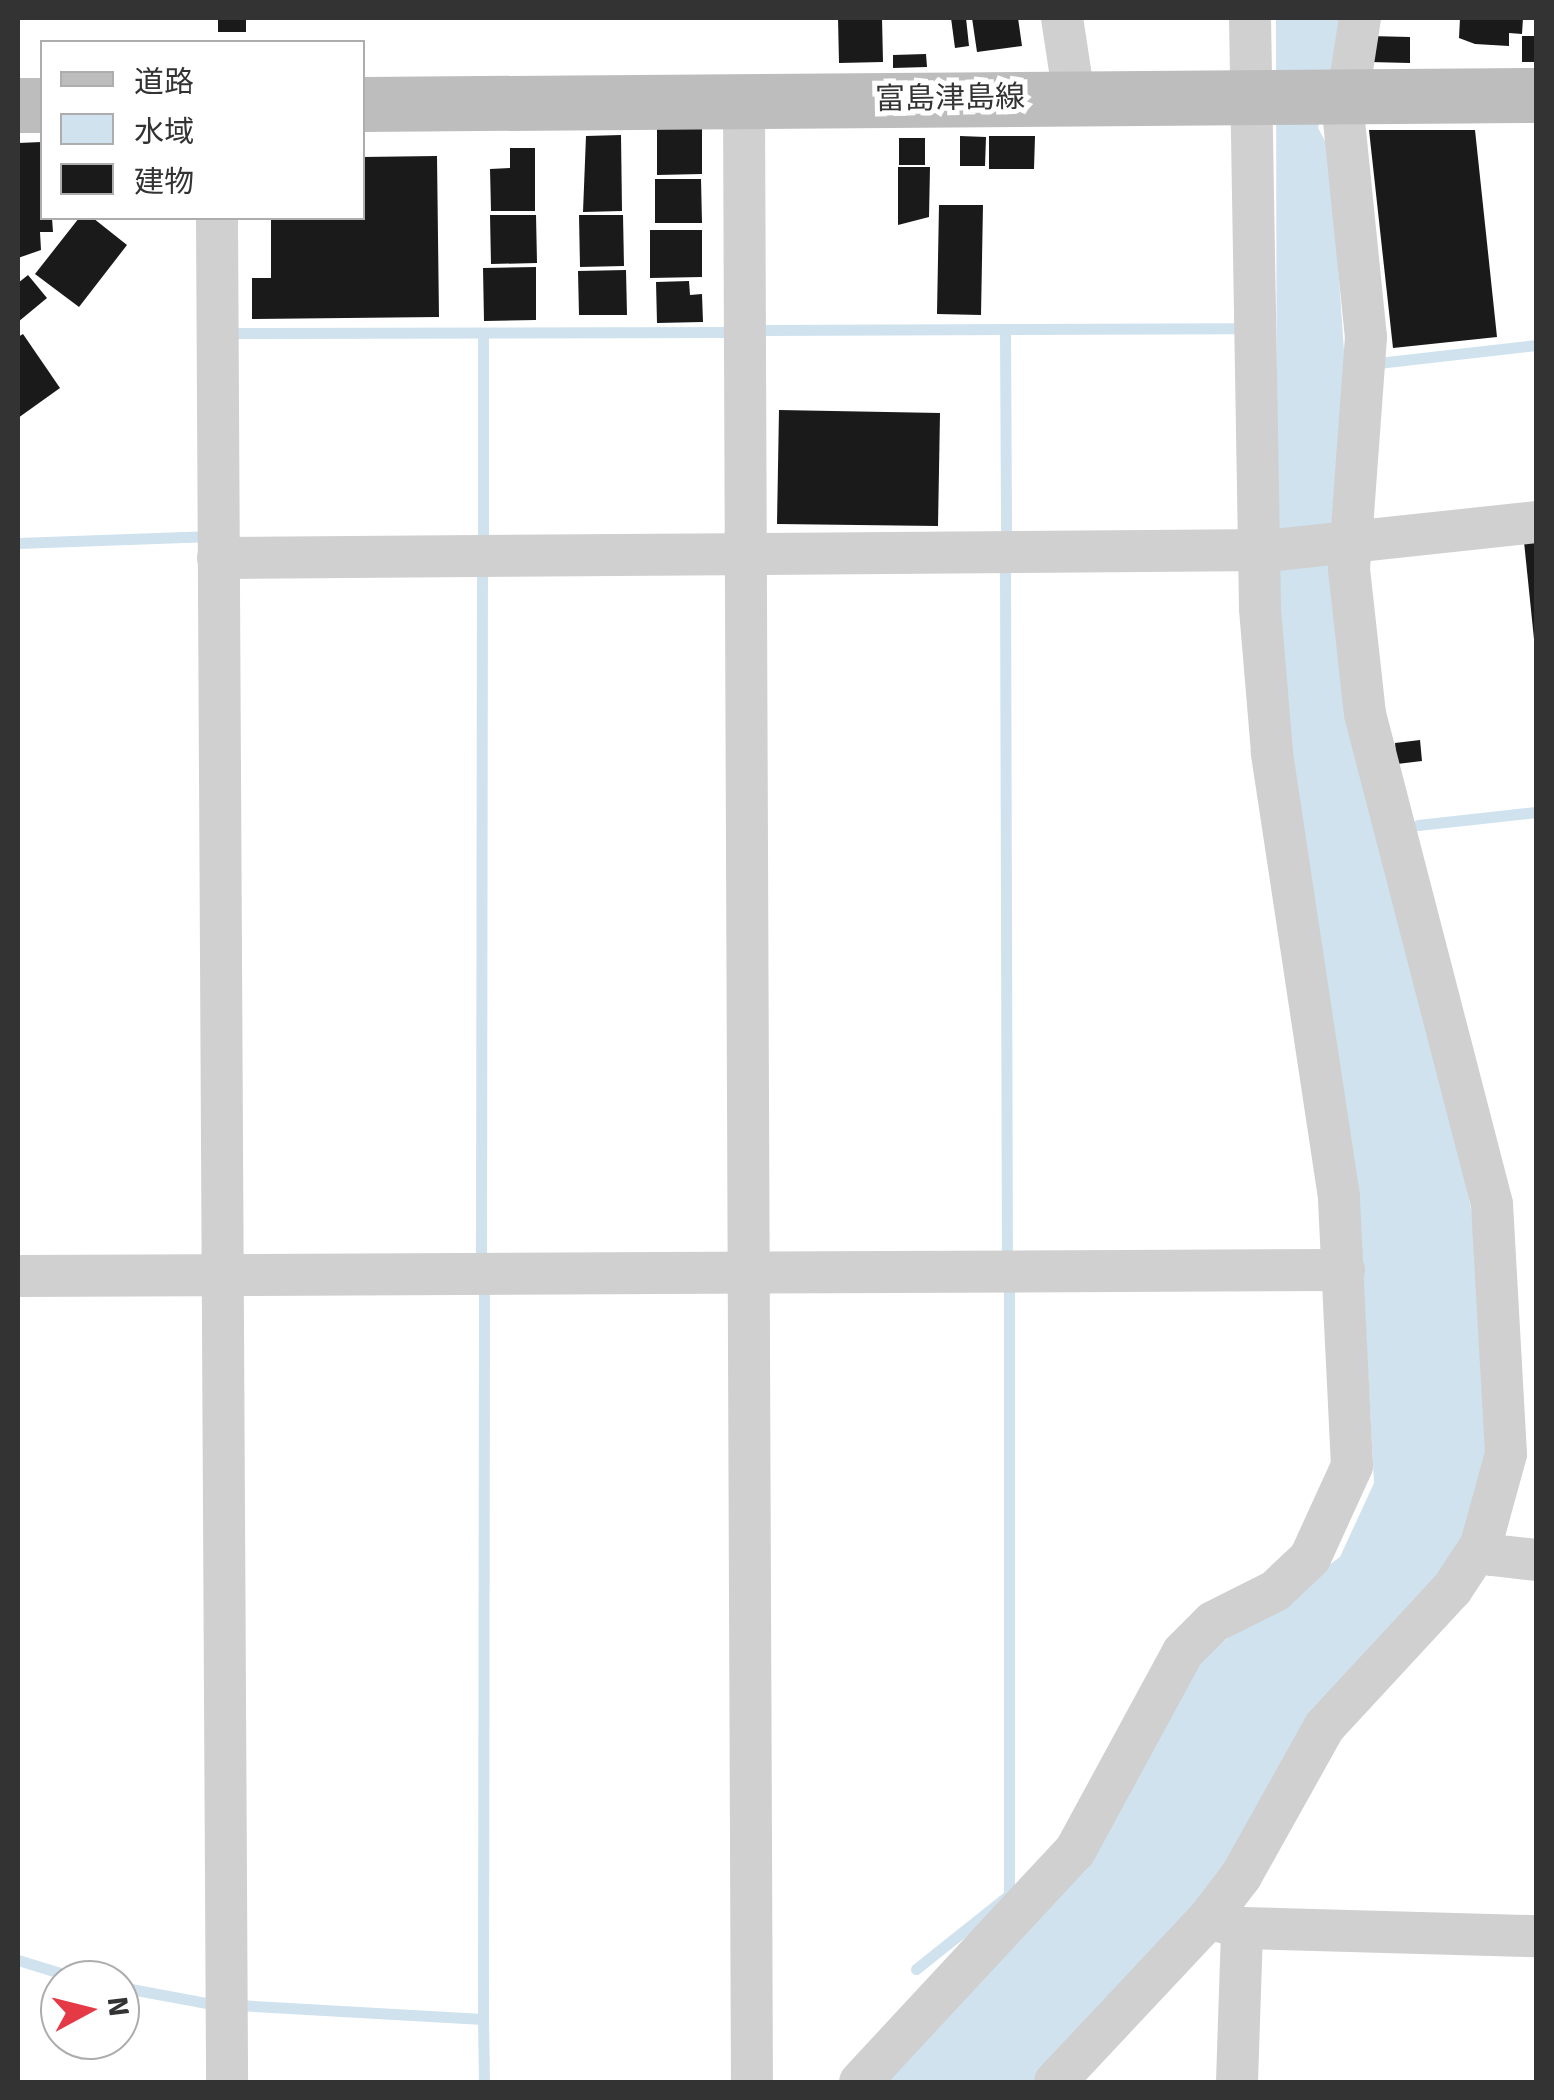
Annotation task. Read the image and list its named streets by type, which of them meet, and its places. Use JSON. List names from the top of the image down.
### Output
{
  "streets": {
    "main road": ["富島津島線"]
  },
  "legend": ["道路", "水域", "建物"],
  "north": "right"
}
